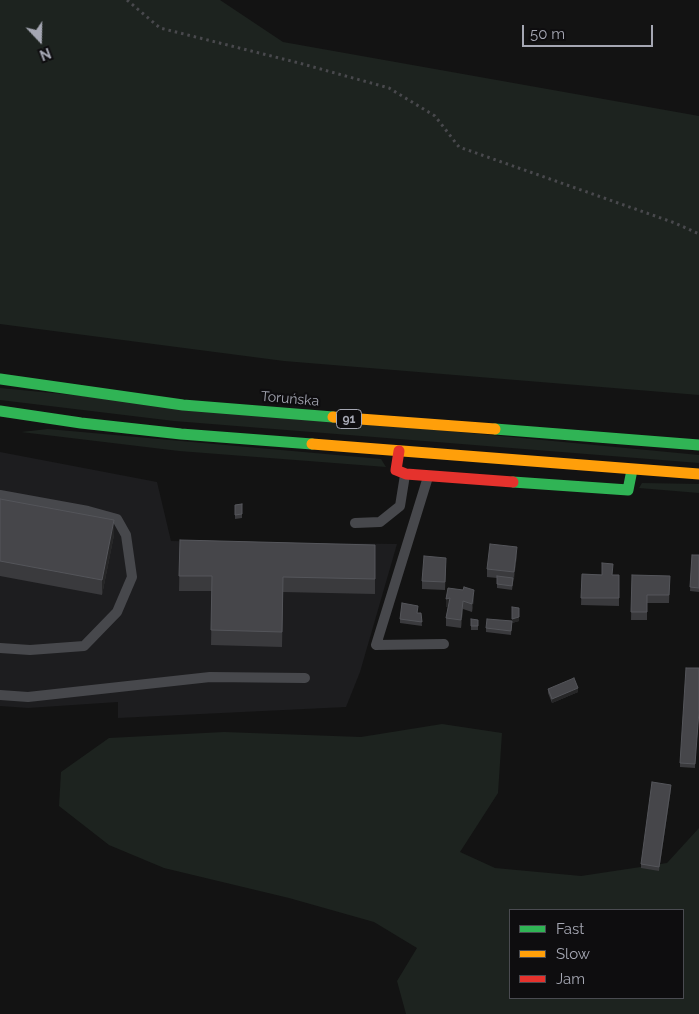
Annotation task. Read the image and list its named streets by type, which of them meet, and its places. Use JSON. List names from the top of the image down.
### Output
{
  "streets": {
    "main road": ["Toruńska", "91"]
  },
  "legend": ["Fast", "Slow", "Jam"],
  "scale_bar": "50 m",
  "north": "bottom"
}
